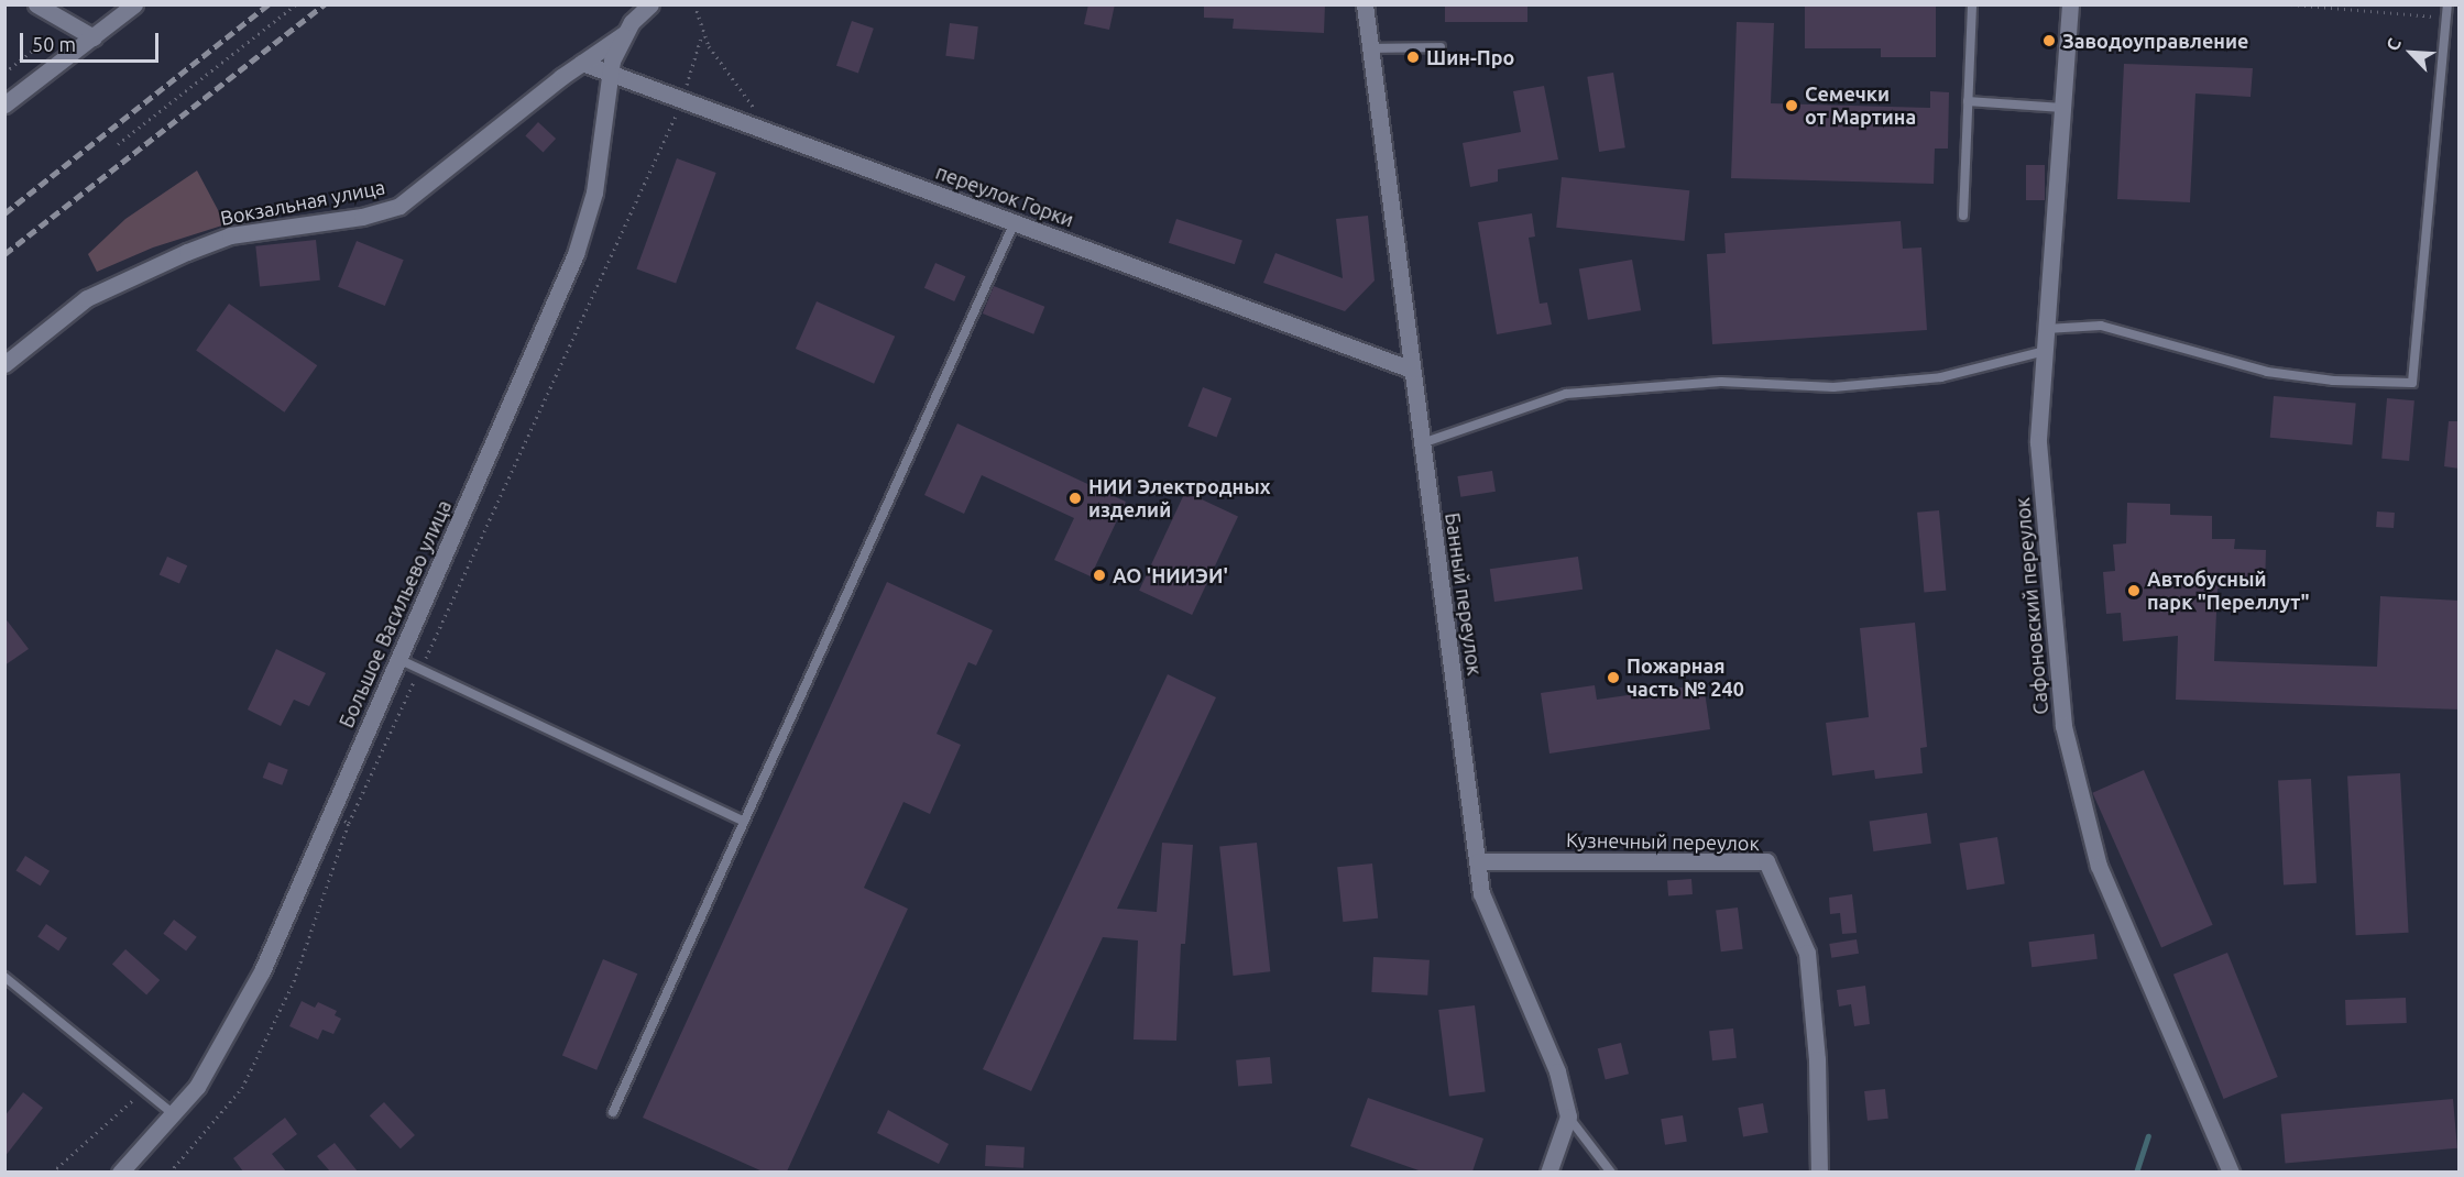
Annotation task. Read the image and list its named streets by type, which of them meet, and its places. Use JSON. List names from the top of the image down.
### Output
{
  "streets": {
    "street": [
      "переулок Горки",
      "Вокзальная улица",
      "Банный переулок",
      "Сафоновский переулок",
      "Большое Васильево улица",
      "Кузнечный переулок"
    ]
  },
  "crossings": [
    ["переулок Горки", "Вокзальная улица"],
    ["переулок Горки", "Банный переулок"],
    ["переулок Горки", "Большое Васильево улица"],
    ["Вокзальная улица", "Большое Васильево улица"],
    ["Банный переулок", "Кузнечный переулок"]
  ],
  "places": [
    "Заводоуправление",
    "Шин-Про",
    "Семечки от Мартина",
    "НИИ Электродных изделий",
    "АО 'НИИЭИ'",
    "Автобусный парк \"Переллут\"",
    "Пожарная часть № 240"
  ],
  "scale_bar": "50 m",
  "north": "top left"
}
